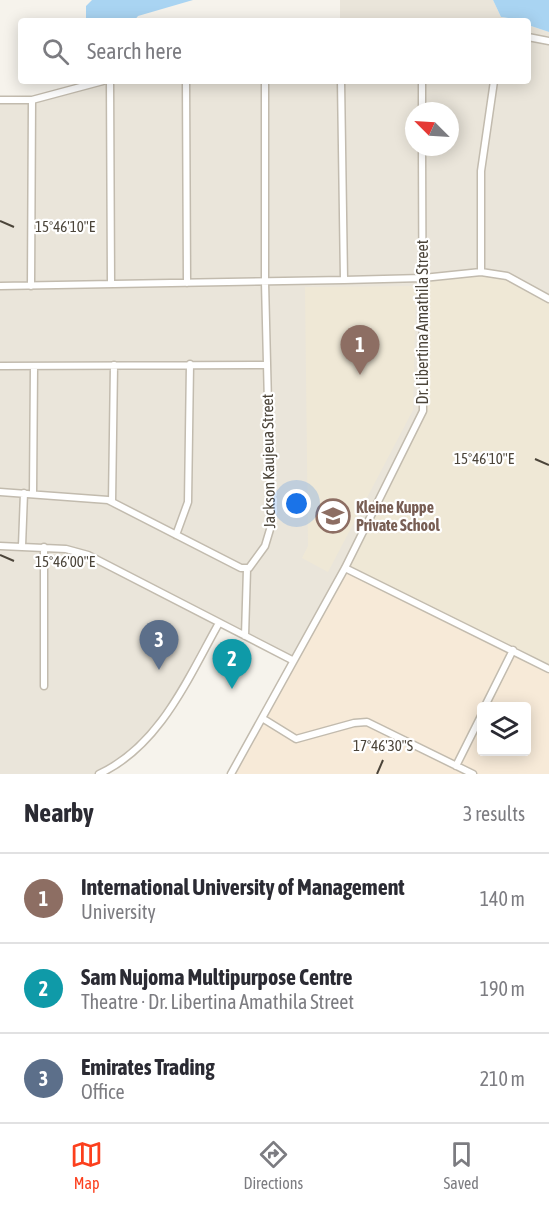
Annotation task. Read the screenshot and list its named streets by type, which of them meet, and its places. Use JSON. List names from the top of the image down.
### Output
{
  "streets": {
    "street": ["Dr. Libertina Amathila Street", "Jackson Kaujeua Street"]
  },
  "places": {
    "school or university": ["Kleine Kuppe Private School"]
  },
  "north": "top left",
  "page": {
    "search": "Search here",
    "pins": ["1", "3", "2"],
    "heading": ["Nearby", "3 results"],
    "list": [
      {
        "mark": "1",
        "name": "International University of Management",
        "note": "University",
        "value": "140 m"
      },
      {
        "mark": "2",
        "name": "Sam Nujoma Multipurpose Centre",
        "note": "Theatre · Dr. Libertina Amathila Street",
        "value": "190 m"
      },
      {
        "mark": "3",
        "name": "Emirates Trading",
        "note": "Office",
        "value": "210 m"
      }
    ],
    "nav": ["Map", "Directions", "Saved"]
  },
  "coordinates": ["15°46'10\"E", "15°46'00\"E", "17°46'30\"S"]
}
